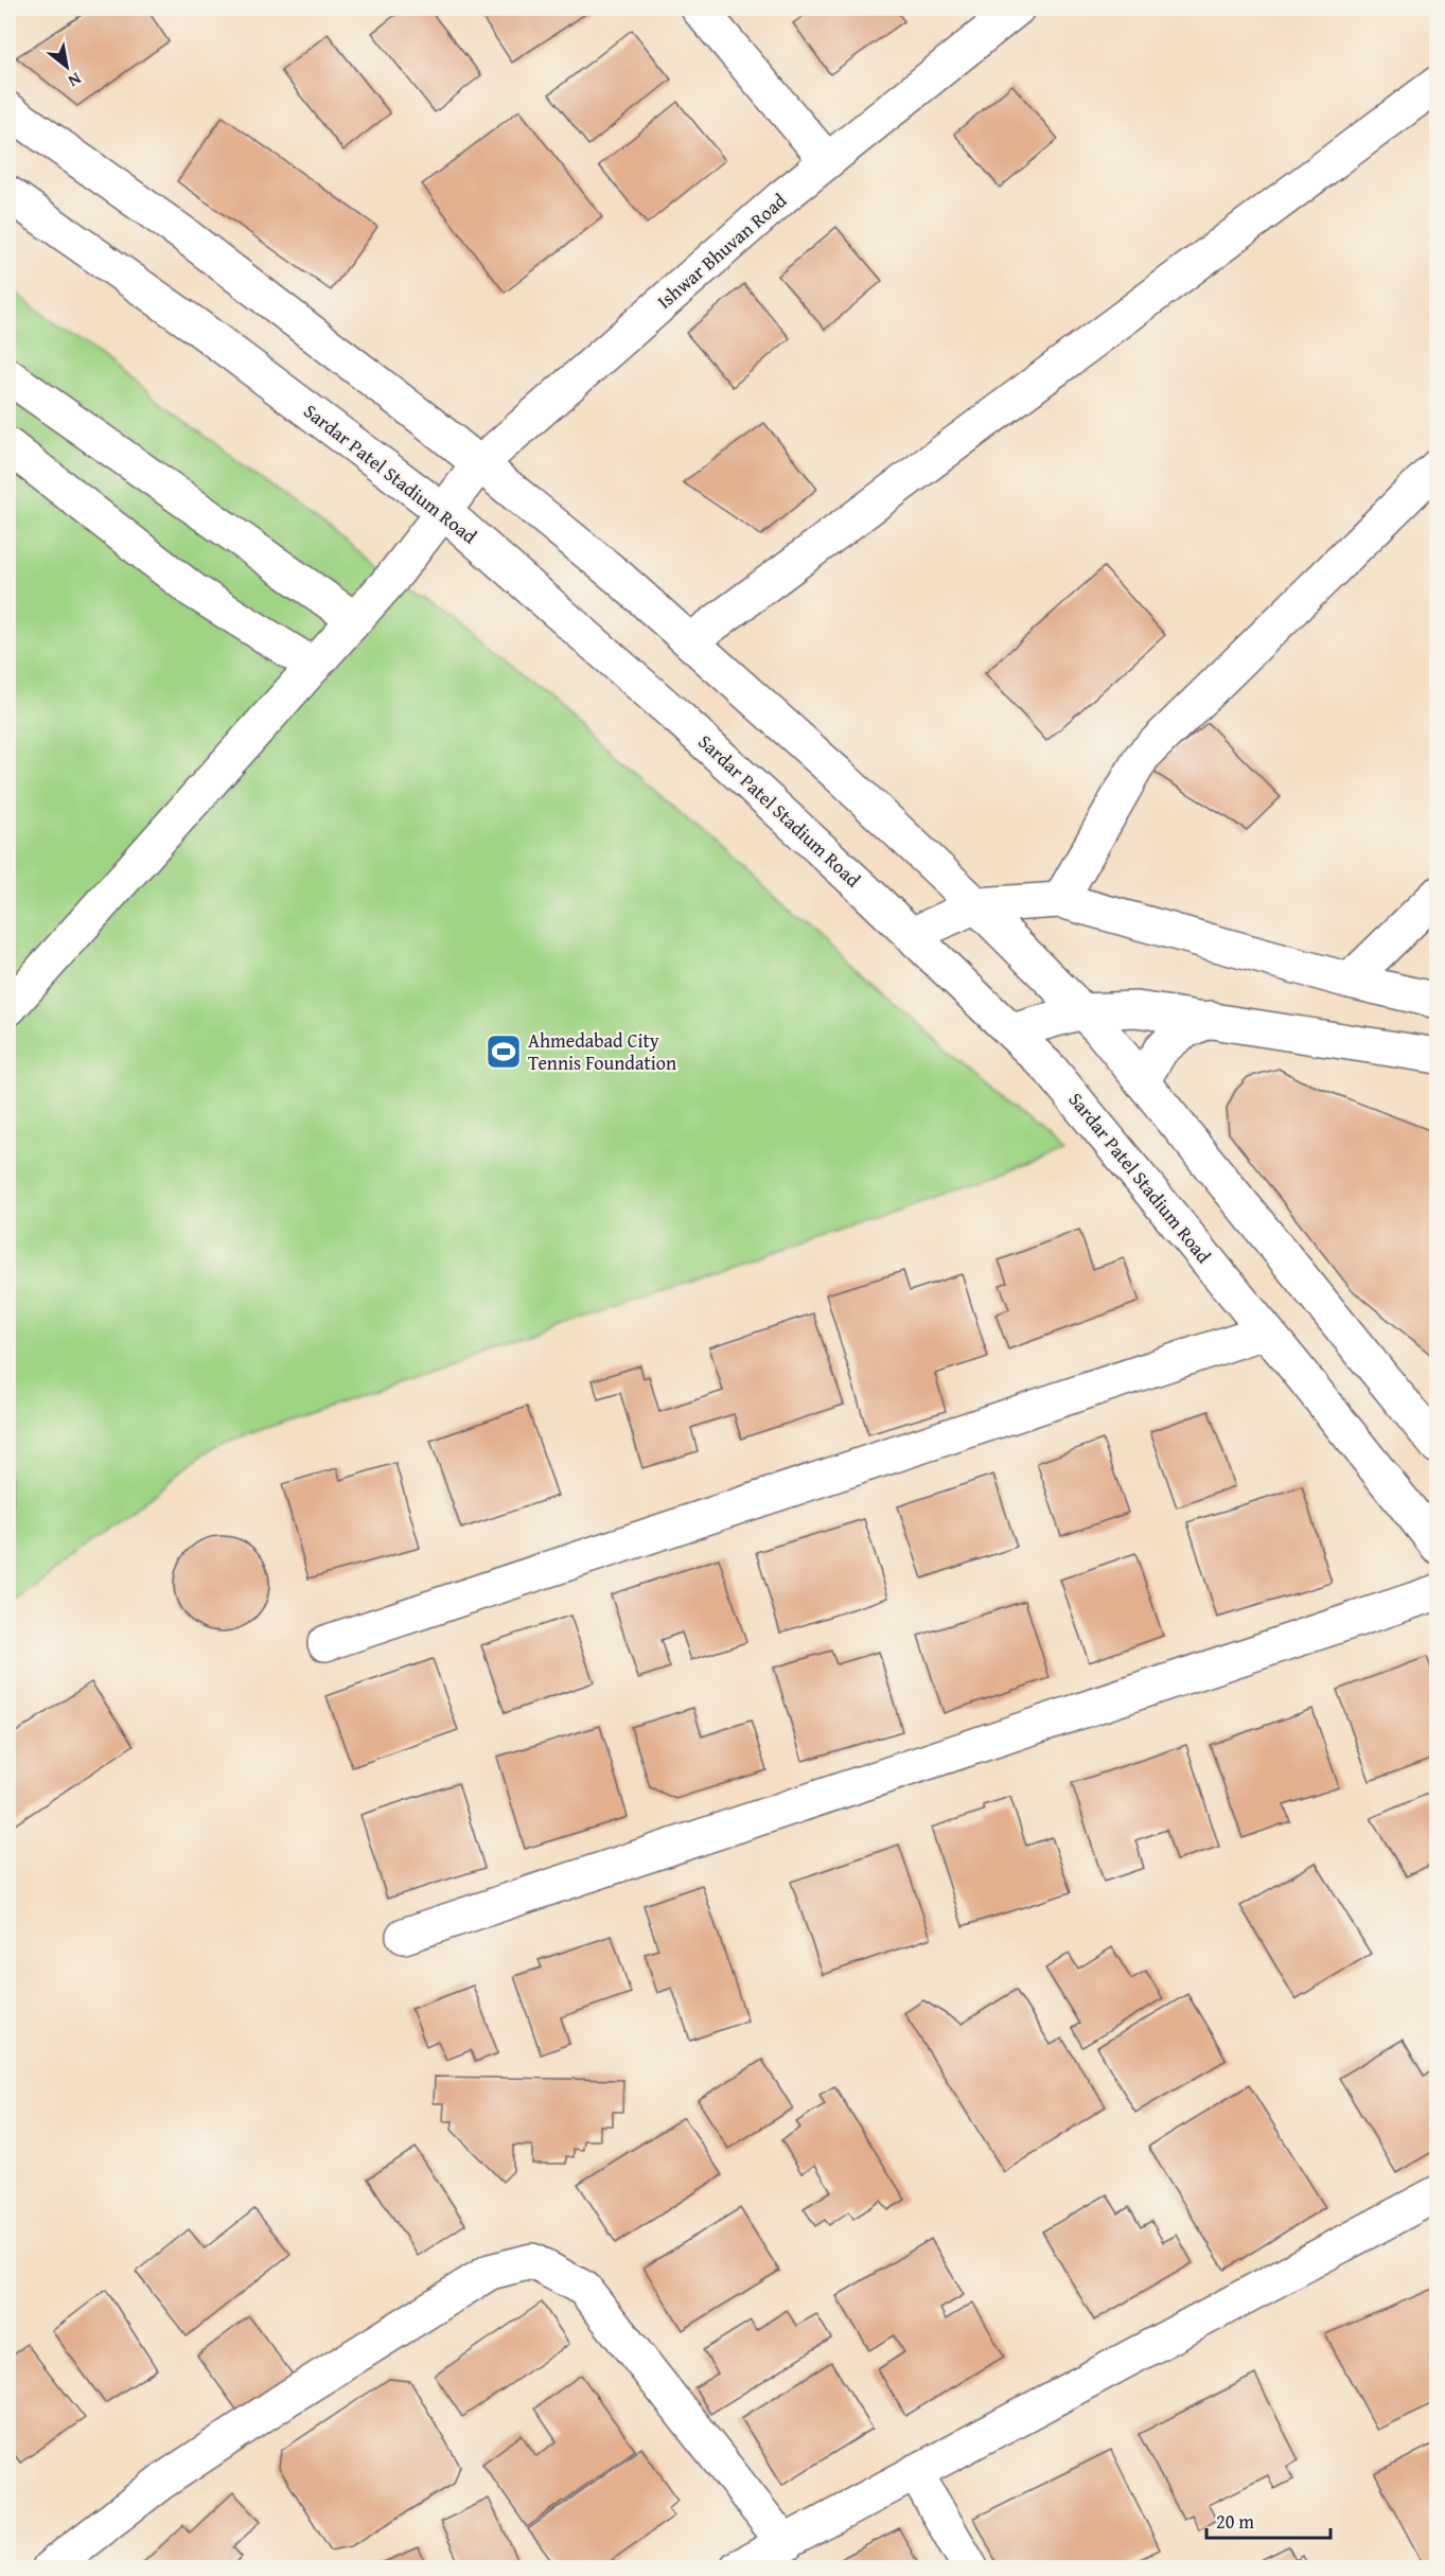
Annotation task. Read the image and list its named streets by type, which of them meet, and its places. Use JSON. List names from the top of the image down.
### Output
{
  "streets": {
    "street": ["Ishwar Bhuvan Road", "Sardar Patel Stadium Road"]
  },
  "crossings": [
    ["Ishwar Bhuvan Road", "Sardar Patel Stadium Road"]
  ],
  "places": {
    "sports": ["Ahmedabad City Tennis Foundation"]
  },
  "scale_bar": "20 m",
  "north": "bottom right"
}
